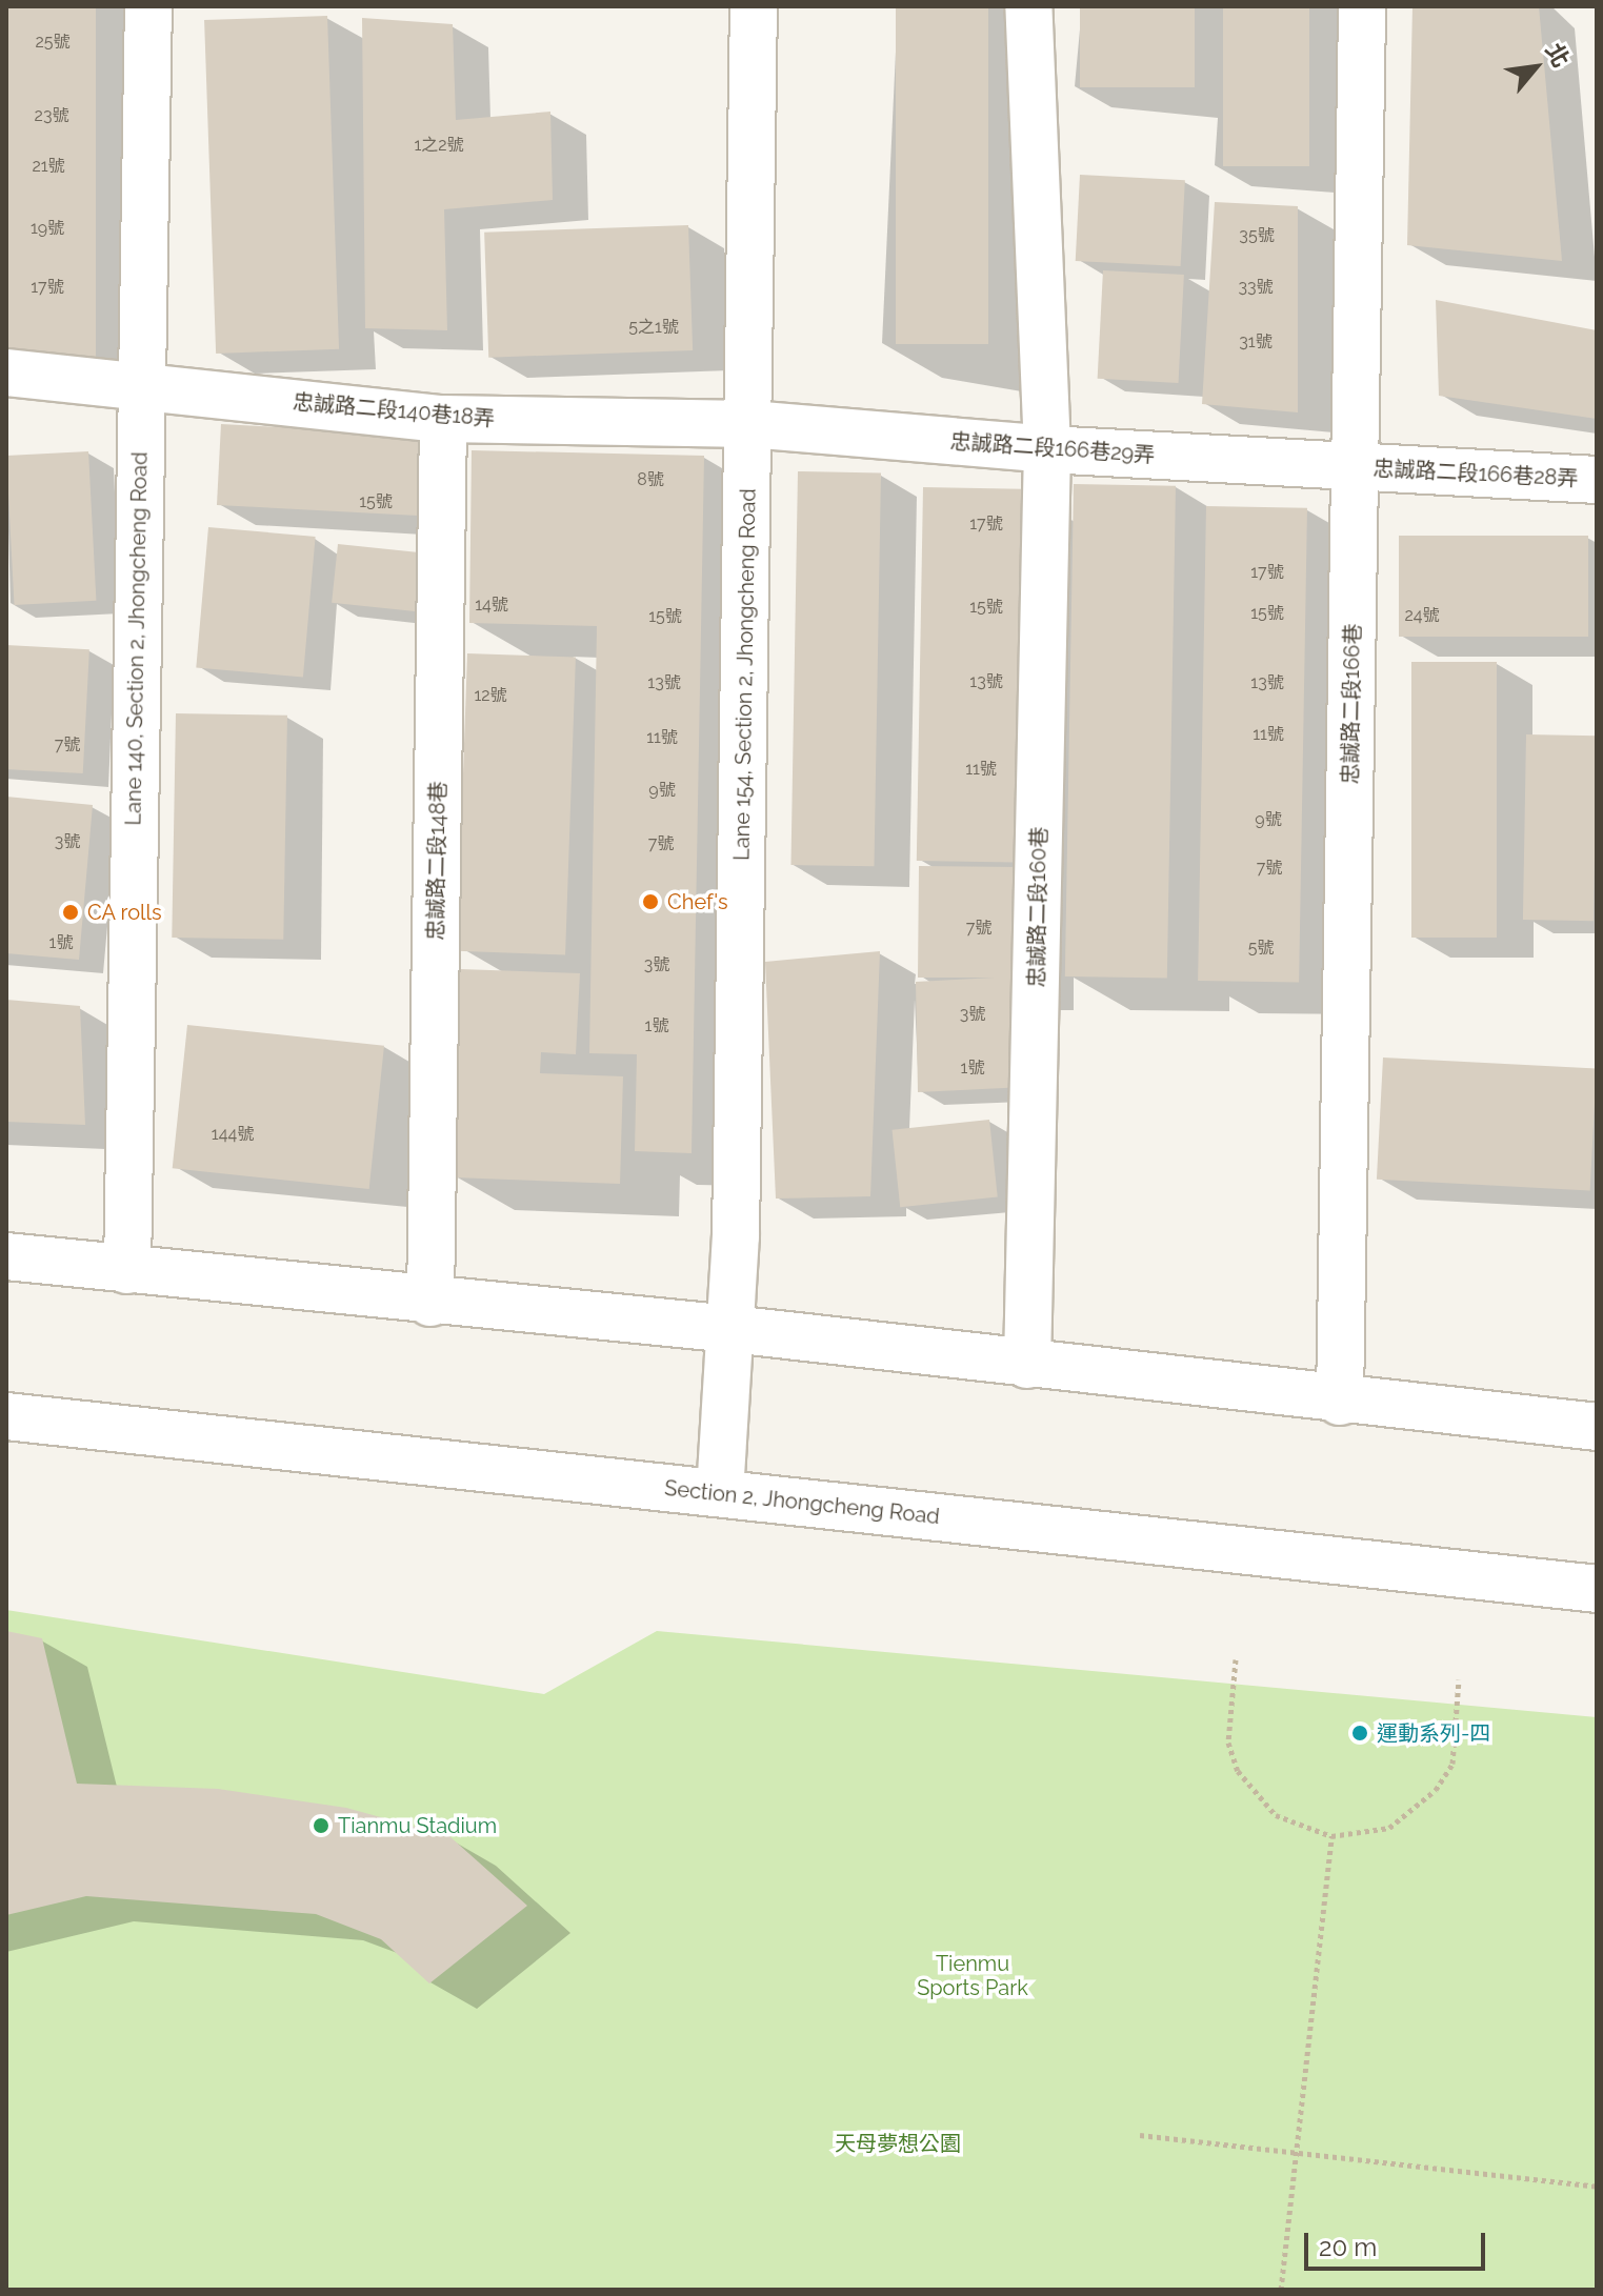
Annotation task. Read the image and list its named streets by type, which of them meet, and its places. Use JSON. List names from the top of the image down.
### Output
{
  "streets": {
    "street": [
      "忠誠路二段140巷18弄",
      "忠誠路二段166巷29弄",
      "忠誠路二段166巷28弄",
      "Lane 140, Section 2, Jhongcheng Road",
      "Lane 154, Section 2, Jhongcheng Road",
      "忠誠路二段166巷",
      "忠誠路二段148巷",
      "忠誠路二段160巷",
      "Section 2, Jhongcheng Road"
    ]
  },
  "crossings": [
    ["忠誠路二段140巷18弄", "忠誠路二段166巷29弄"],
    ["忠誠路二段140巷18弄", "Lane 140, Section 2, Jhongcheng Road"],
    ["忠誠路二段140巷18弄", "Lane 154, Section 2, Jhongcheng Road"],
    ["忠誠路二段140巷18弄", "忠誠路二段148巷"],
    ["忠誠路二段166巷29弄", "忠誠路二段166巷28弄"],
    ["忠誠路二段166巷29弄", "Lane 154, Section 2, Jhongcheng Road"],
    ["忠誠路二段166巷29弄", "忠誠路二段166巷"],
    ["忠誠路二段166巷29弄", "忠誠路二段160巷"],
    ["忠誠路二段166巷28弄", "忠誠路二段166巷"],
    ["Lane 154, Section 2, Jhongcheng Road", "Section 2, Jhongcheng Road"]
  ],
  "parks": ["Tienmu Sports Park", "天母夢想公園"],
  "places": [
    "Chef's",
    "CA rolls",
    "運動系列-四",
    "Tianmu Stadium"
  ],
  "house_numbers": [
    "25號",
    "23號",
    "1之2號",
    "21號",
    "19號",
    "35號",
    "17號",
    "33號",
    "5之1號",
    "31號",
    "8號",
    "15號",
    "17號",
    "17號",
    "14號",
    "15號",
    "15號",
    "24號",
    "15號",
    "13號",
    "13號",
    "13號",
    "12號",
    "11號",
    "11號",
    "7號",
    "11號",
    "9號",
    "9號",
    "3號",
    "7號",
    "7號",
    "7號",
    "1號",
    "5號",
    "3號",
    "3號",
    "1號",
    "1號",
    "144號"
  ],
  "scale_bar": "20 m",
  "north": "top right"
}
